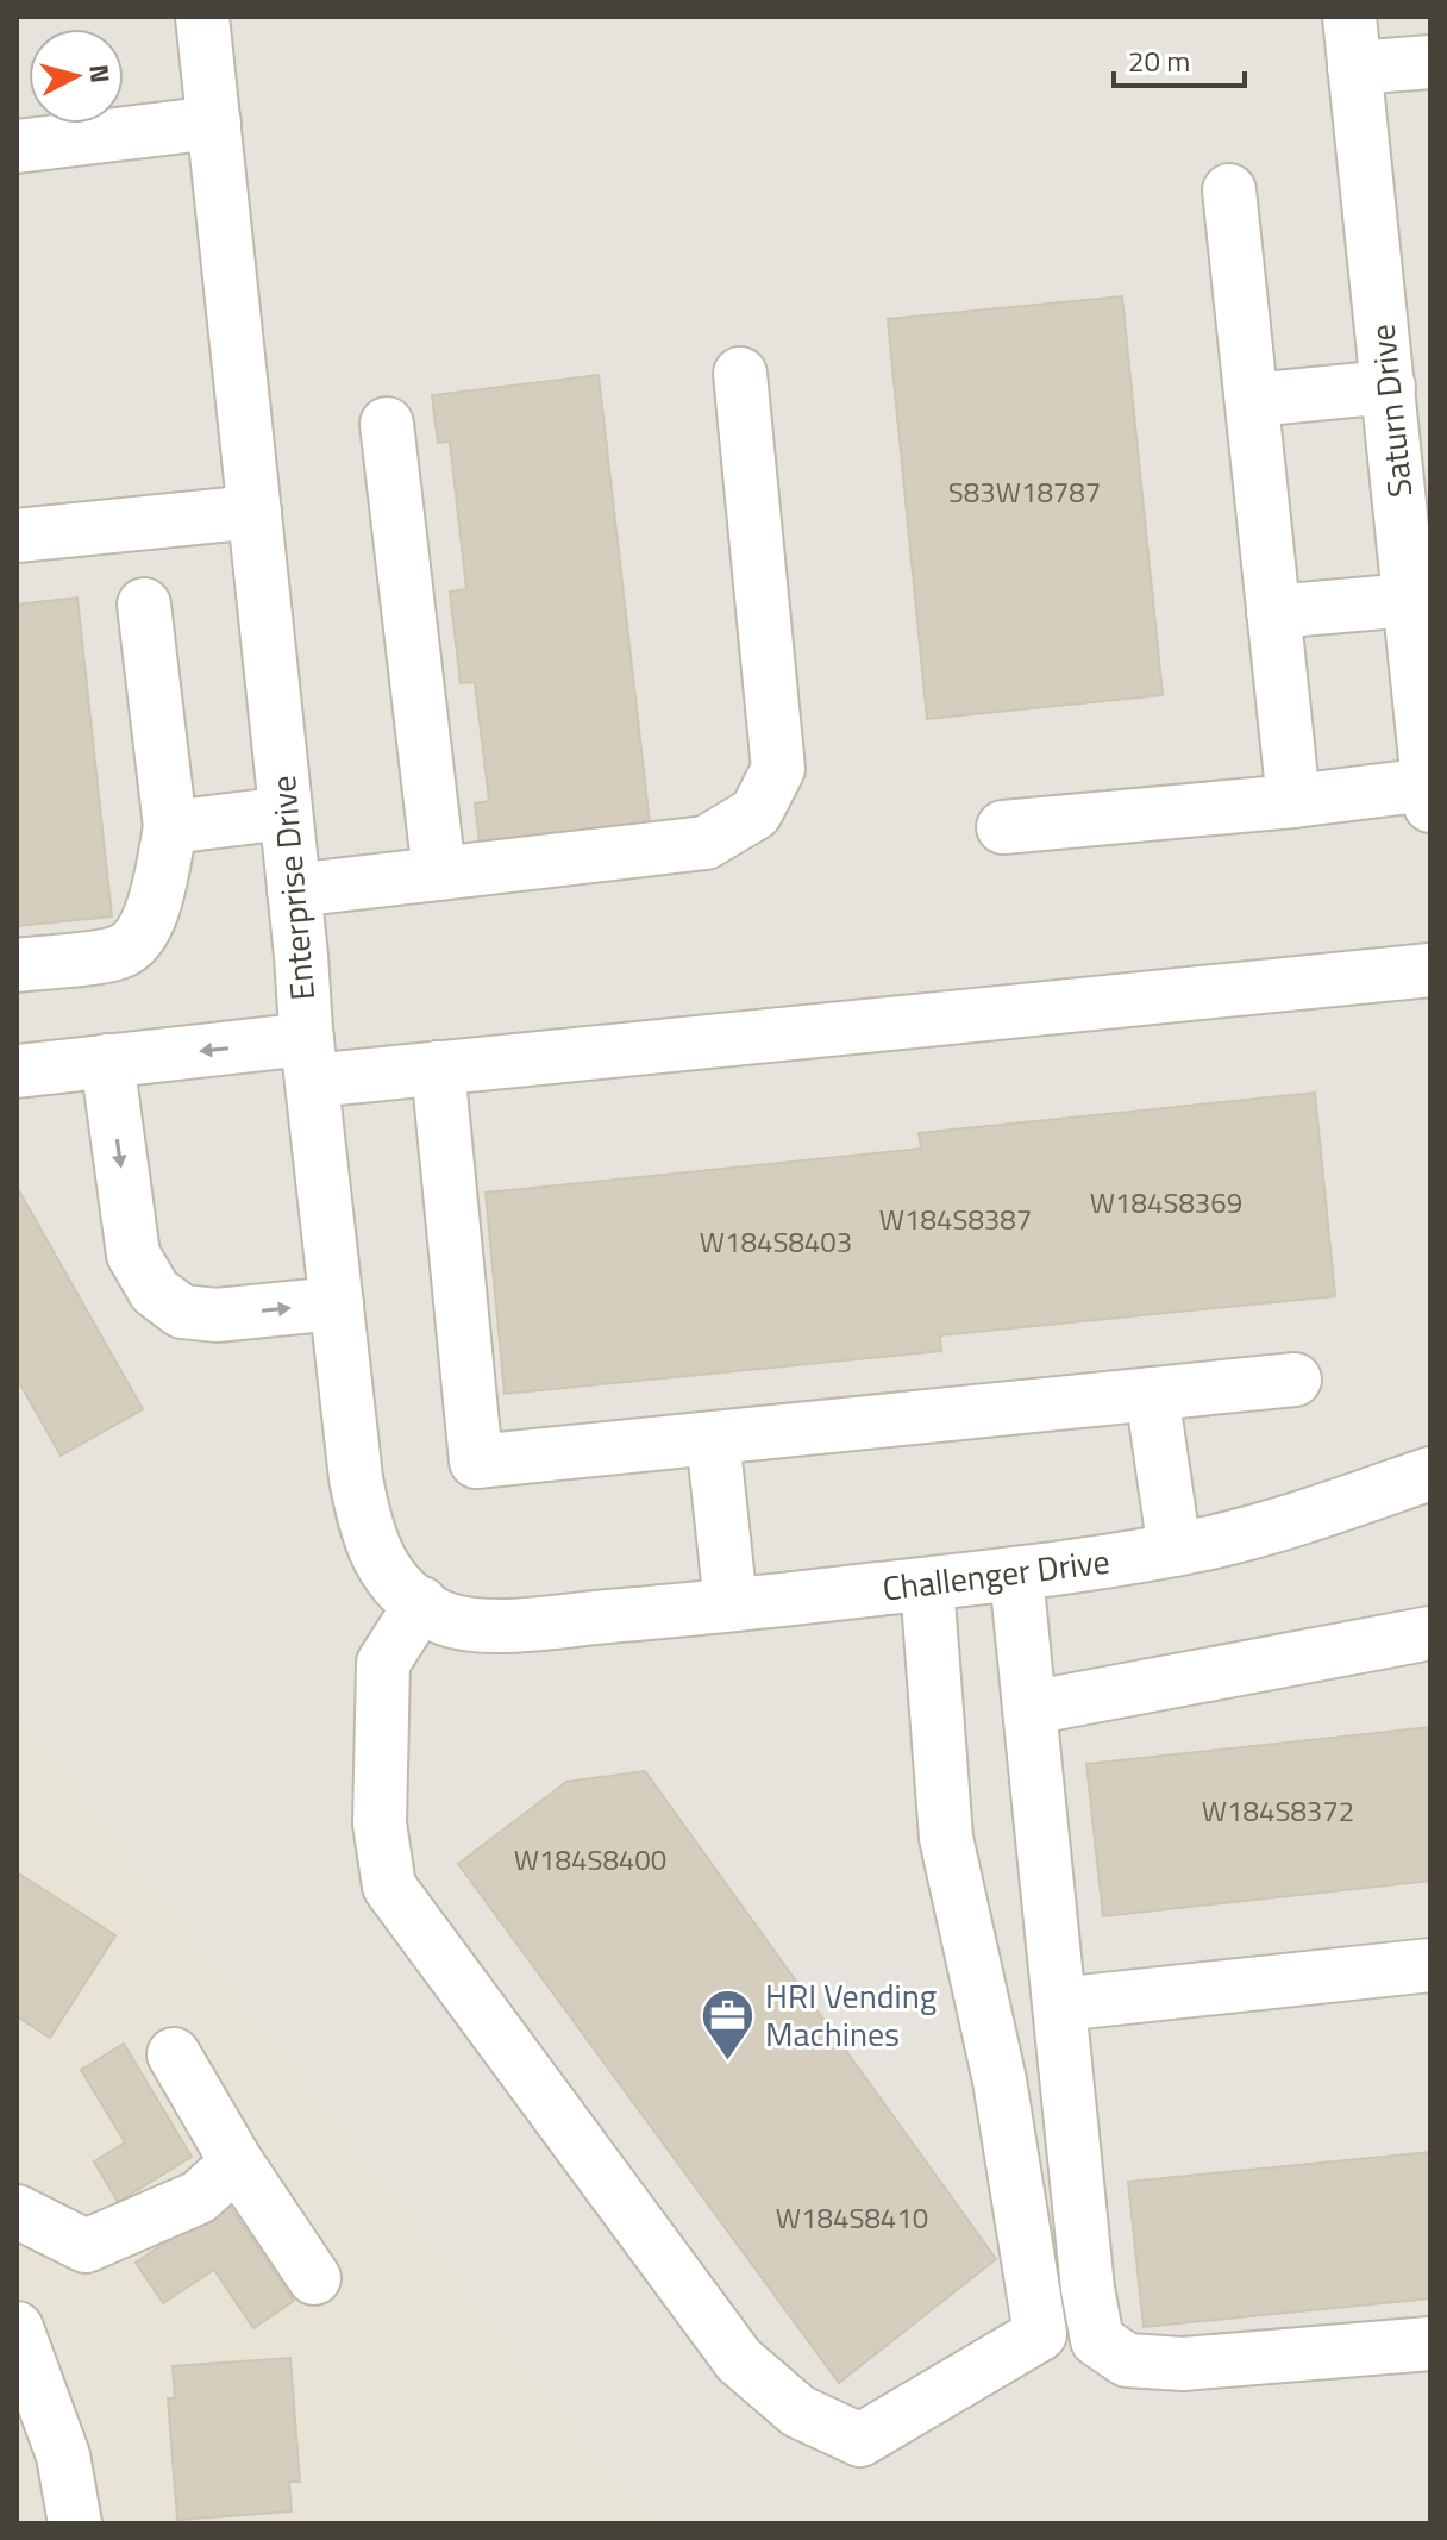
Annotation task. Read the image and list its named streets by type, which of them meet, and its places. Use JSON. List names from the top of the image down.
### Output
{
  "streets": {
    "street": ["Saturn Drive", "Enterprise Drive", "Challenger Drive"]
  },
  "crossings": [
    ["Enterprise Drive", "Challenger Drive"]
  ],
  "places": {
    "office": ["HRI Vending Machines"]
  },
  "house_numbers": [
    "S83W18787",
    "W184S8369",
    "W184S8387",
    "W184S8403",
    "W184S8372",
    "W184S8400",
    "W184S8410"
  ],
  "scale_bar": "20 m",
  "north": "right"
}
